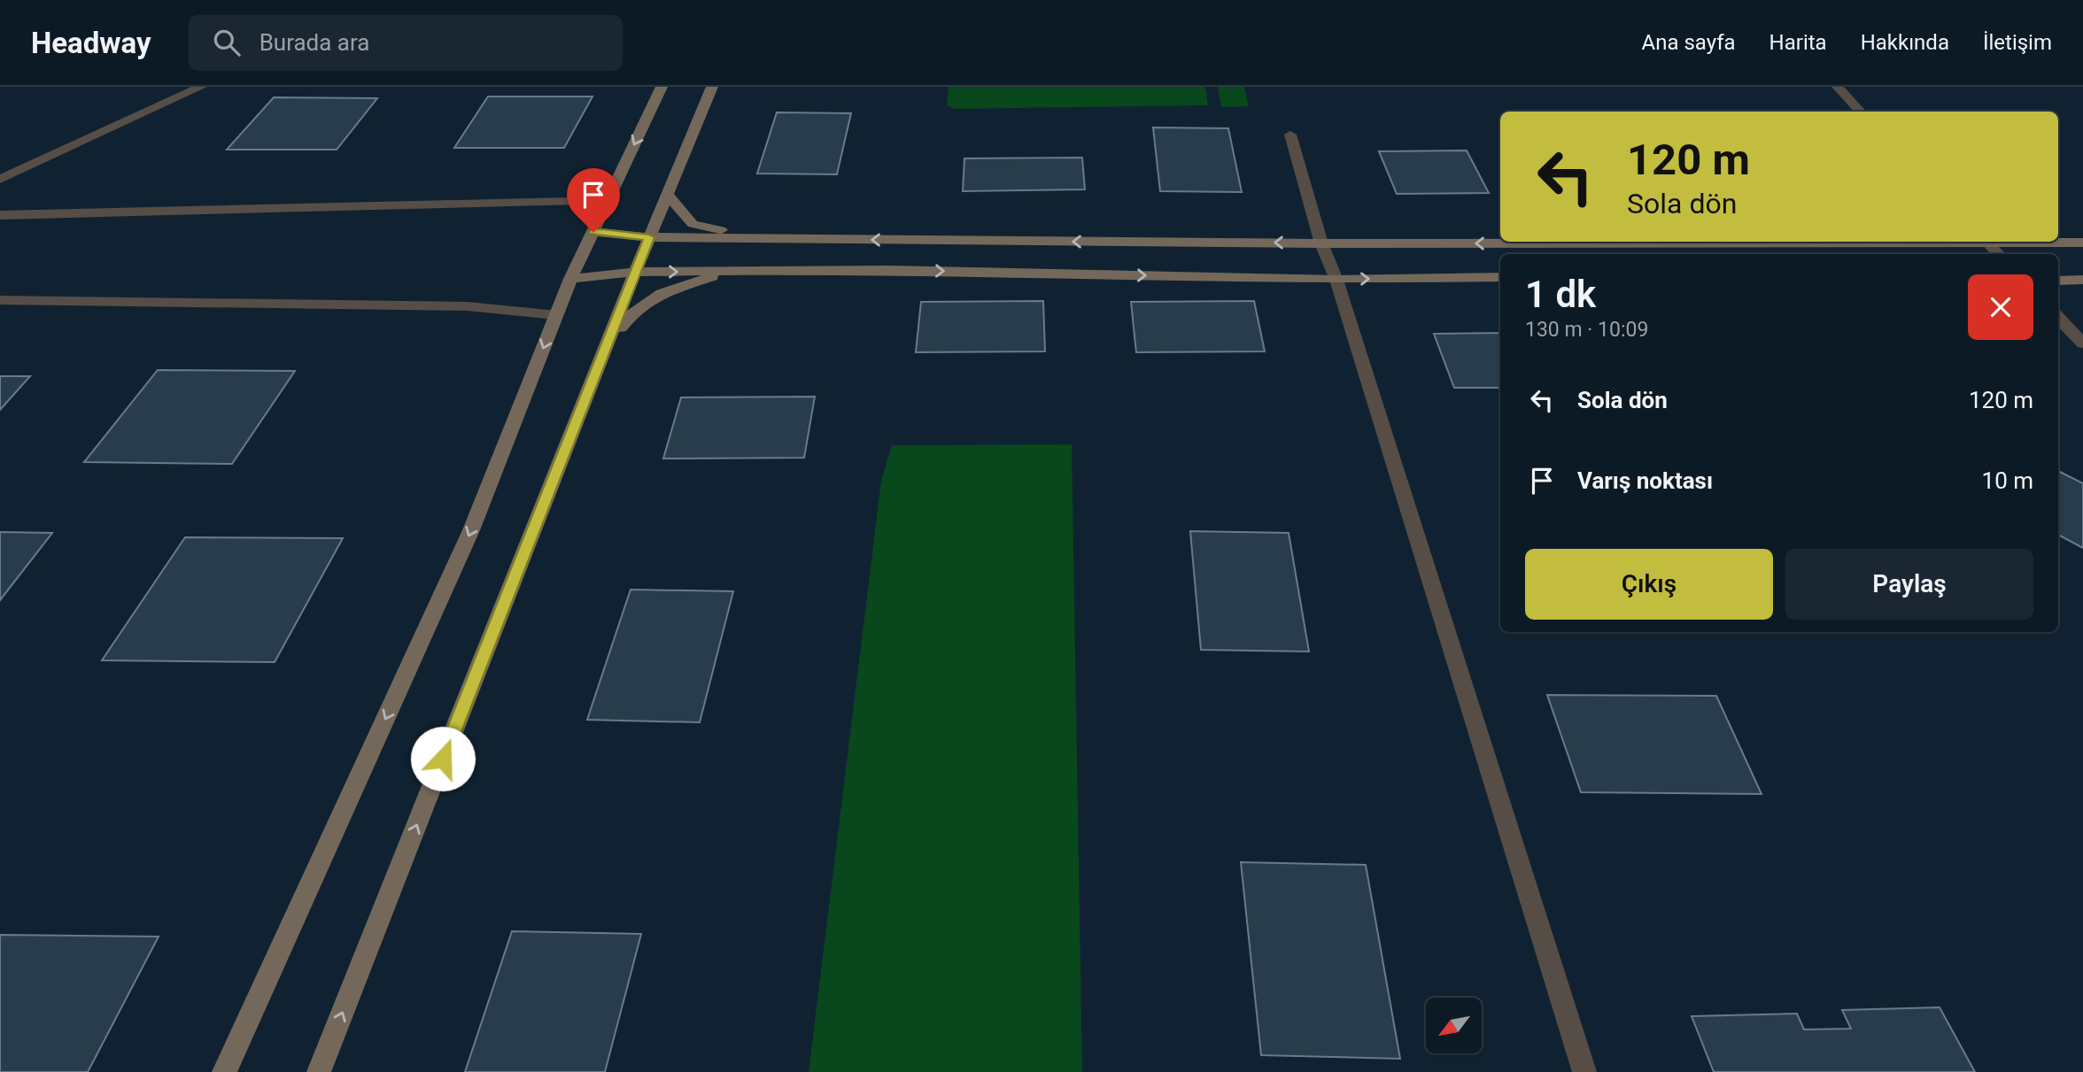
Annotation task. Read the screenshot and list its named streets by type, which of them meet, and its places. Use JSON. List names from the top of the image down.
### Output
{
  "north": "bottom left",
  "page": {
    "header": "Headway",
    "search": "Burada ara",
    "nav": [
      "Ana sayfa",
      "Harita",
      "Hakkında",
      "İletişim"
    ],
    "turn": ["120 m", "Sola dön"],
    "heading": ["1 dk", "130 m · 10:09"],
    "list": [
      {
        "name": "Sola dön",
        "value": "120 m"
      },
      {
        "name": "Varış noktası",
        "value": "10 m"
      }
    ],
    "buttons": ["Çıkış", "Paylaş"]
  }
}
